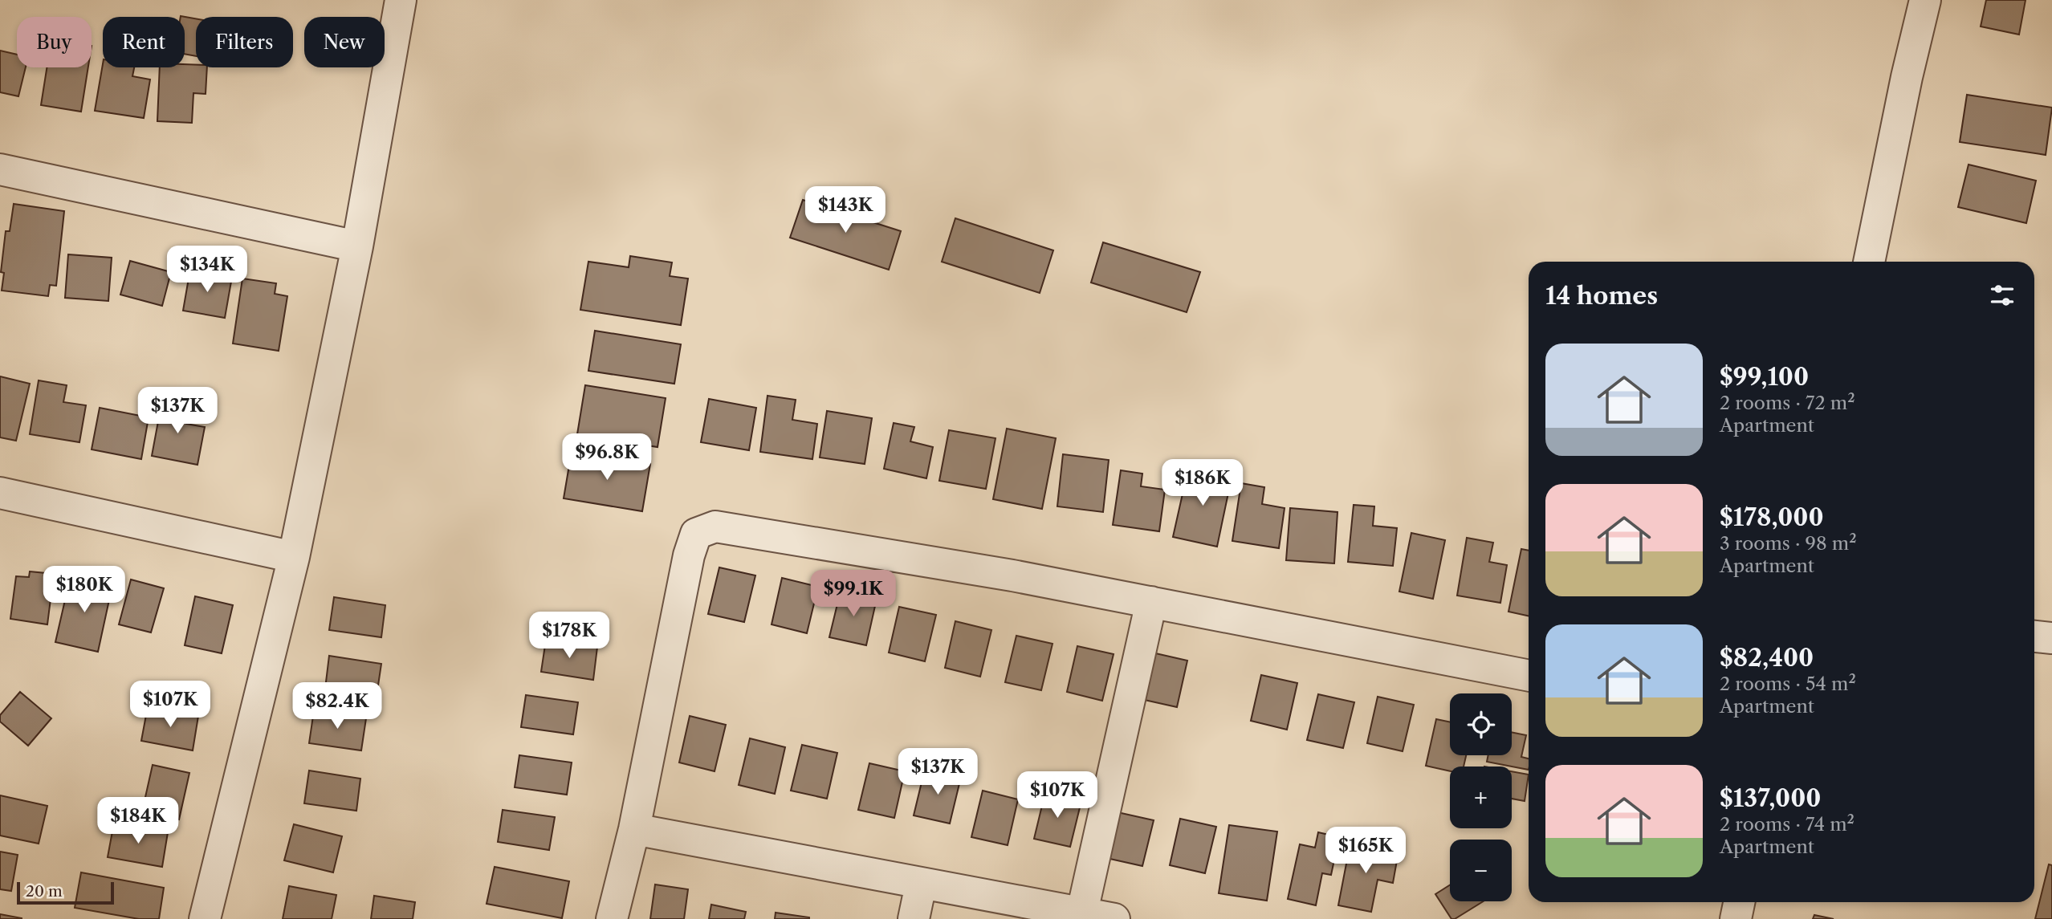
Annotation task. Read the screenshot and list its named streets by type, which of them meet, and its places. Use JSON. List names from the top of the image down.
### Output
{
  "scale_bar": "20 m",
  "page": {
    "chip": [
      "Buy",
      "Rent",
      "Filters",
      "New"
    ],
    "price": [
      "$143K",
      "$134K",
      "$137K",
      "$96.8K",
      "$186K",
      "$180K",
      "$99.1K",
      "$178K",
      "$107K",
      "$82.4K",
      "$137K",
      "$107K",
      "$184K",
      "$165K"
    ],
    "heading": "14 homes",
    "list": [
      {
        "name": "$99,100",
        "note": "2 rooms · 72 m² · Apartment"
      },
      {
        "name": "$178,000",
        "note": "3 rooms · 98 m² · Apartment"
      },
      {
        "name": "$82,400",
        "note": "2 rooms · 54 m² · Apartment"
      },
      {
        "name": "$137,000",
        "note": "2 rooms · 74 m² · Apartment"
      }
    ],
    "map_buttons": ["+", "−"],
    "scale": "20 m"
  }
}
